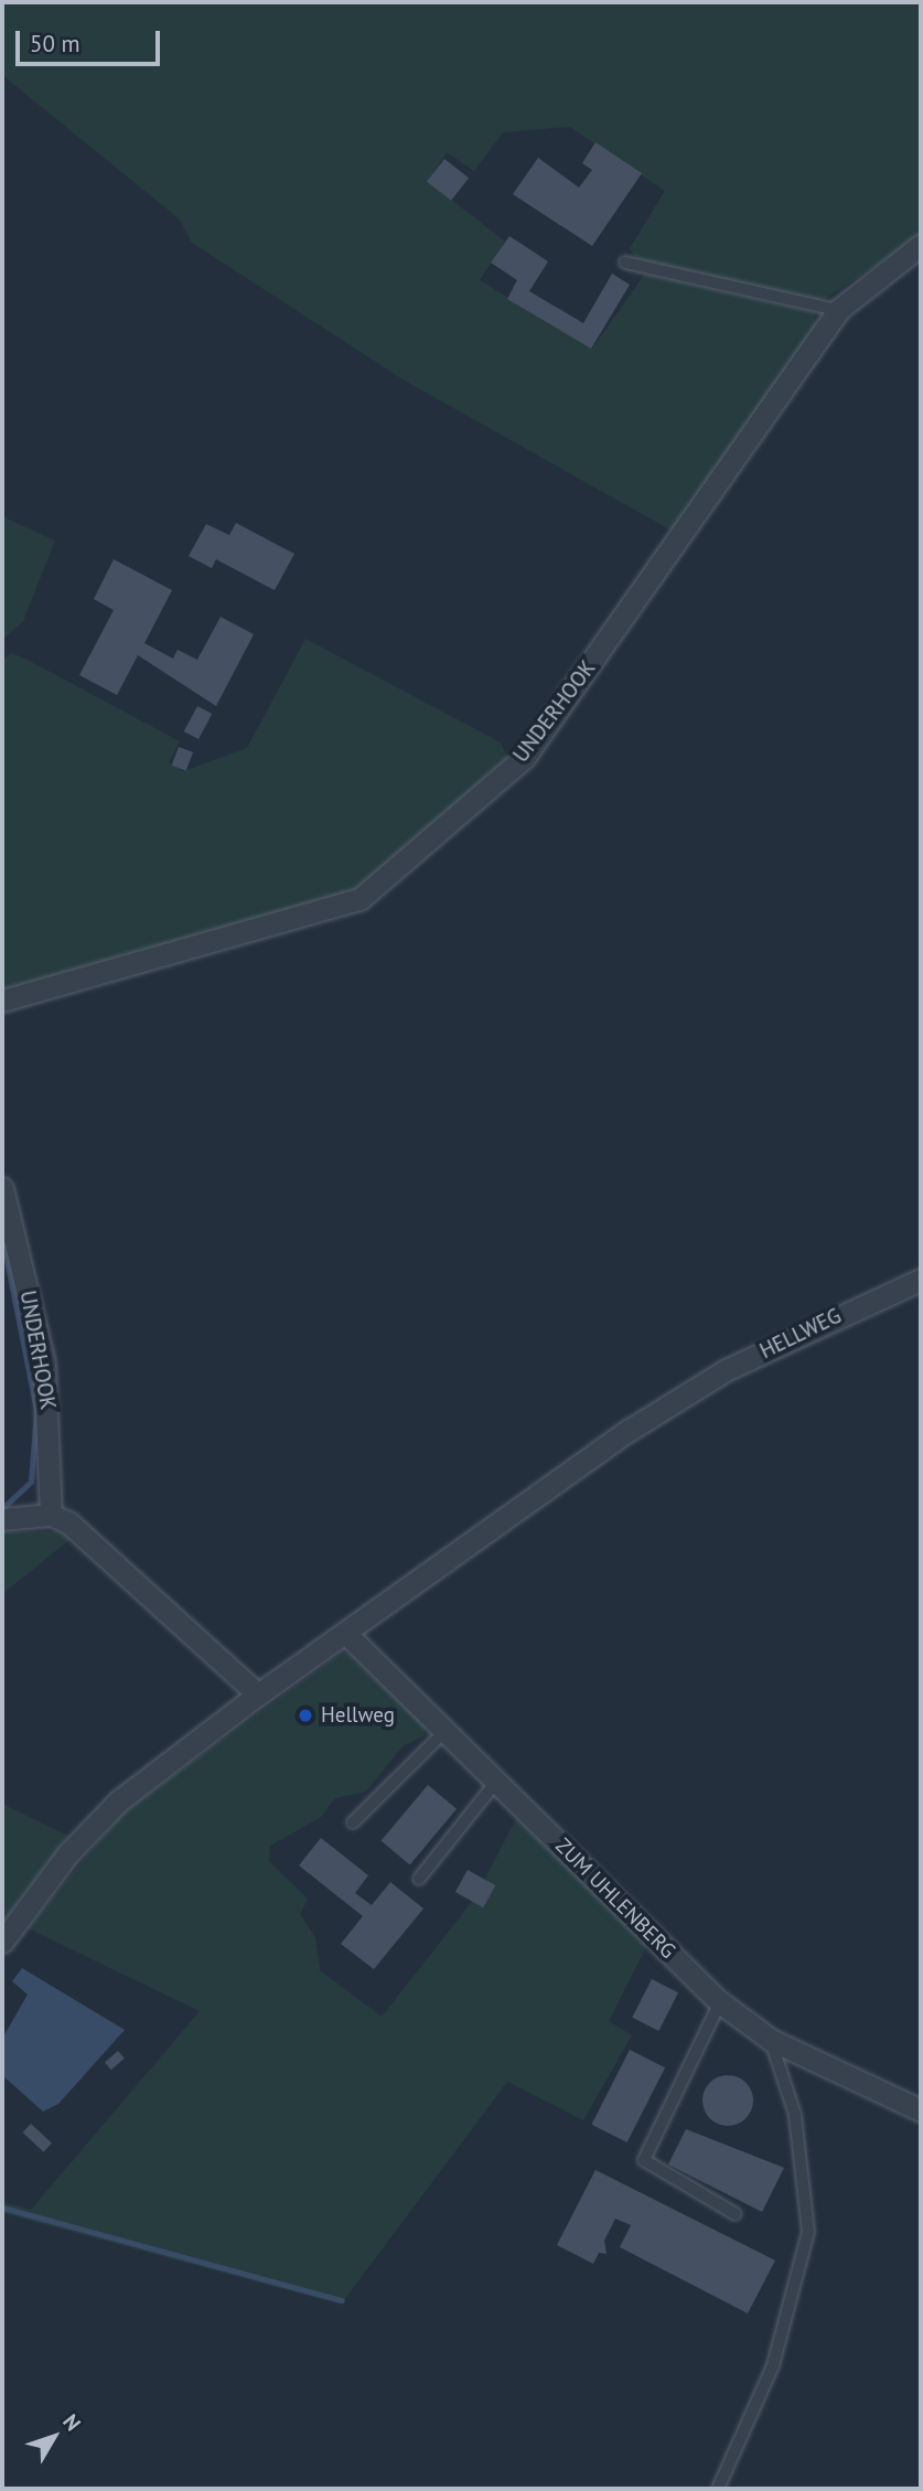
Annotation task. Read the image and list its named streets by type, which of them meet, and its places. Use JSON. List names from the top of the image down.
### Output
{
  "streets": {
    "street": ["UNDERHOOK", "HELLWEG", "ZUM UHLENBERG"]
  },
  "crossings": [
    ["HELLWEG", "ZUM UHLENBERG"]
  ],
  "places": ["Hellweg"],
  "scale_bar": "50 m",
  "north": "top right"
}
